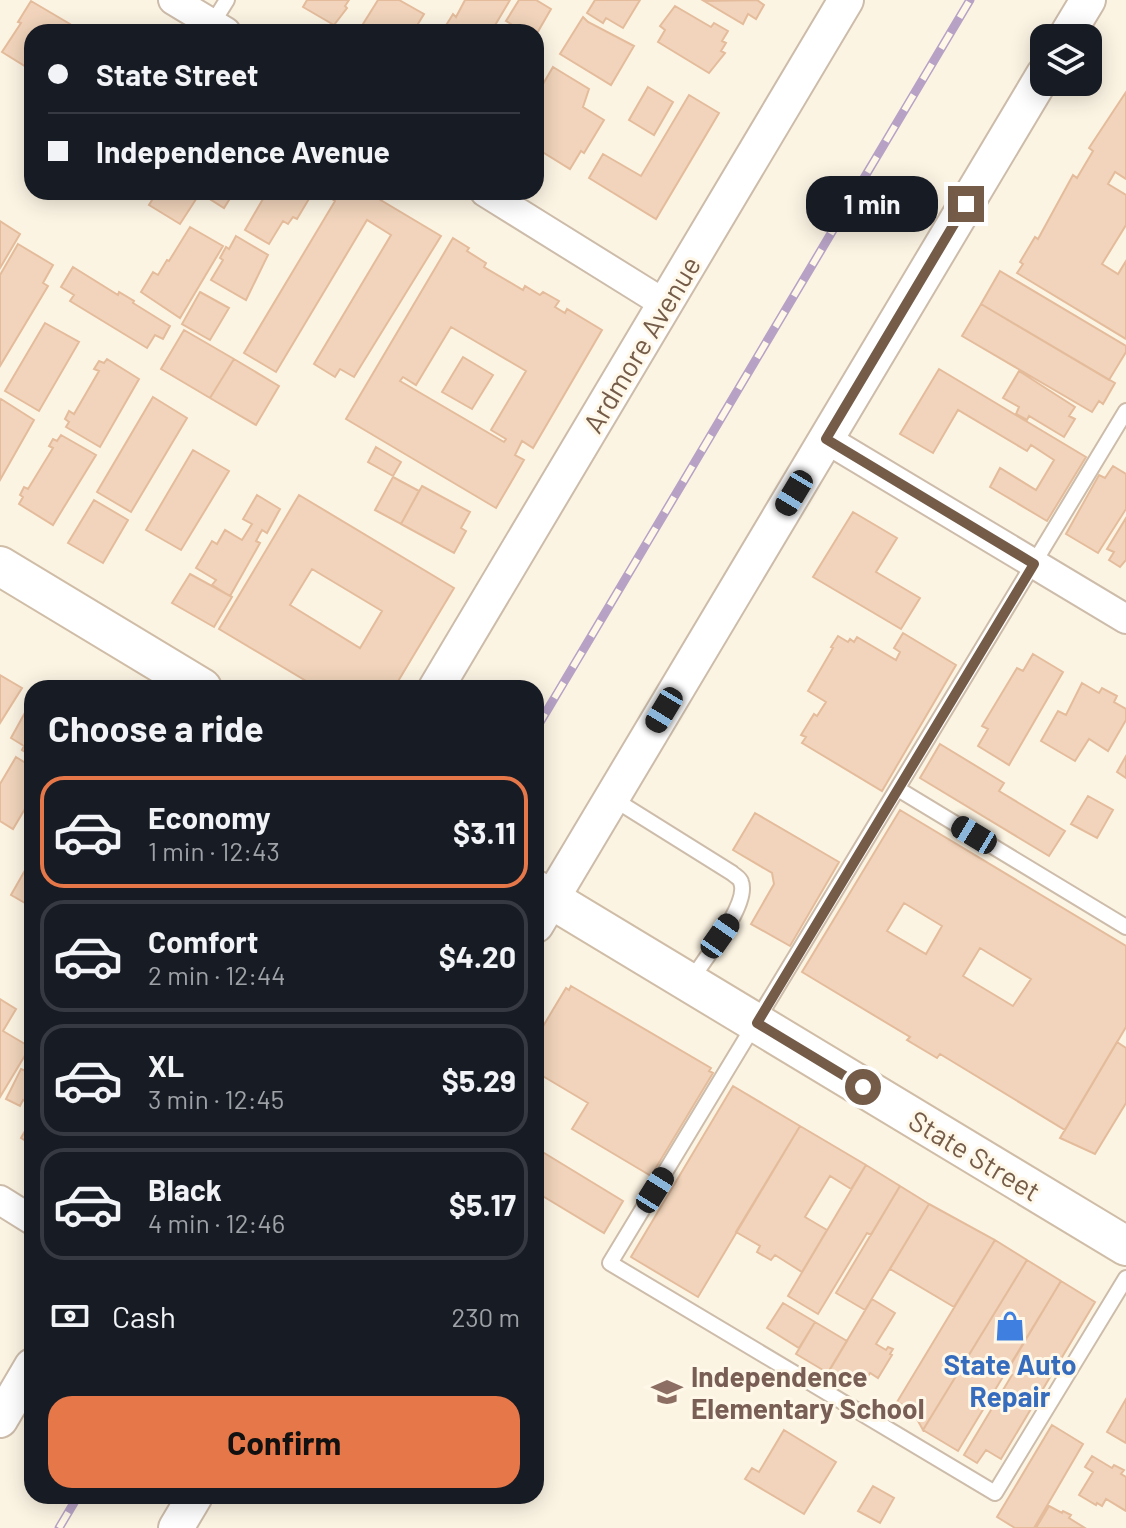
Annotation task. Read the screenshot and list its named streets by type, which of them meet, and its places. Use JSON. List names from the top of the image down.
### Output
{
  "streets": {
    "main road": ["State Street"],
    "street": ["Ardmore Avenue"]
  },
  "places": {
    "shop": ["State Auto Repair"],
    "school or university": ["Independence Elementary School"]
  },
  "page": {
    "banner": ["State Street", "Independence Avenue"],
    "bubble": "1 min",
    "heading": "Choose a ride",
    "list": [
      {
        "name": "Economy",
        "note": "1 min · 12:43",
        "value": "$3.11"
      },
      {
        "name": "Comfort",
        "note": "2 min · 12:44",
        "value": "$4.20"
      },
      {
        "name": "XL",
        "note": "3 min · 12:45",
        "value": "$5.29"
      },
      {
        "name": "Black",
        "note": "4 min · 12:46",
        "value": "$5.17"
      }
    ],
    "pay": ["Cash", "230 m"],
    "buttons": "Confirm"
  }
}
